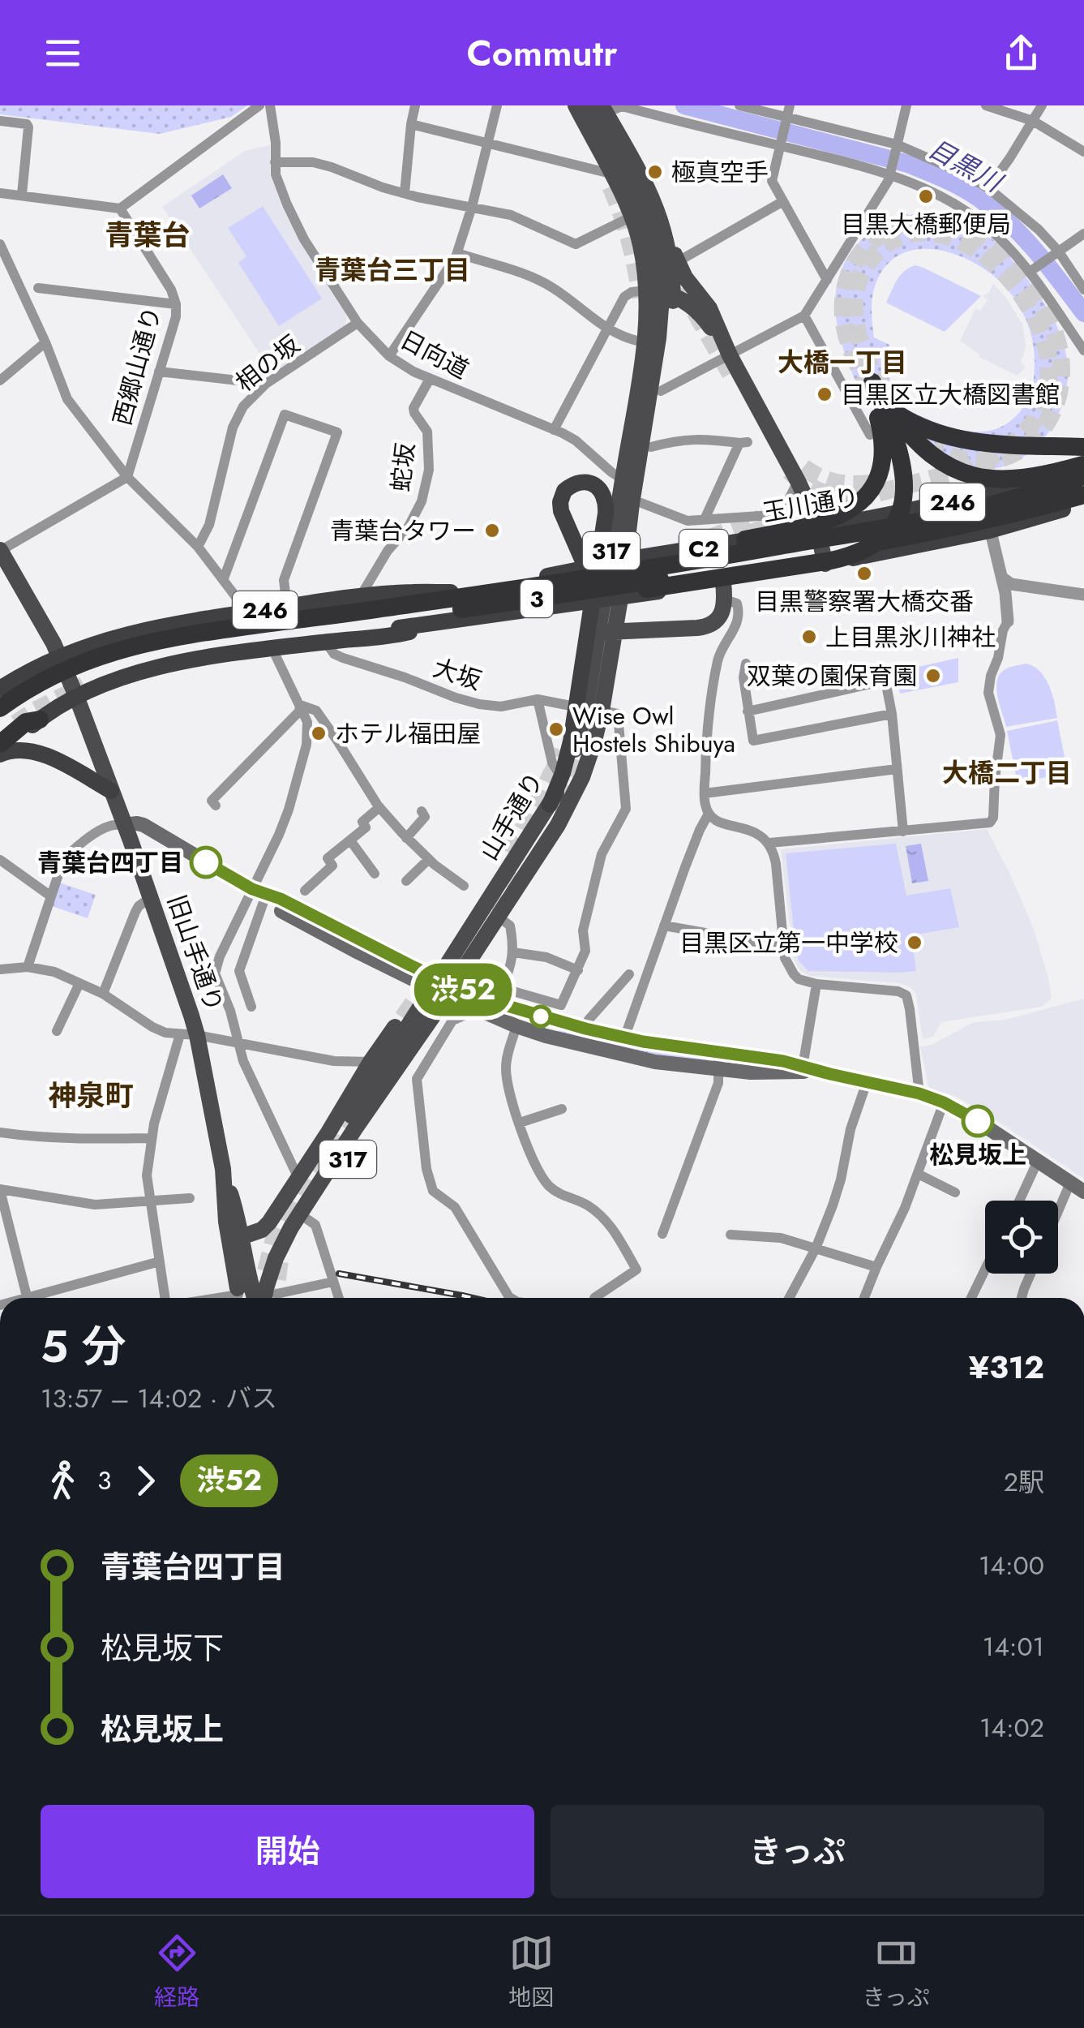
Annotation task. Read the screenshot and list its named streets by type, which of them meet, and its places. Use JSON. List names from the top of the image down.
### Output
{
  "streets": {
    "highway": [
      "246",
      "玉川通り",
      "C2",
      "3"
    ],
    "main road": ["317", "山手通り", "旧山手通り"],
    "street": [
      "日向道",
      "相の坂",
      "西郷山通り",
      "蛇坂",
      "大坂"
    ]
  },
  "crossings": [
    ["日向道", "相の坂"],
    ["日向道", "蛇坂"],
    ["日向道", "山手通り"],
    ["蛇坂", "246"],
    ["246", "玉川通り"],
    ["246", "317"],
    ["246", "3"],
    ["246", "大坂"],
    ["246", "旧山手通り"],
    ["C2", "3"],
    ["317", "3"],
    ["317", "山手通り"],
    ["317", "旧山手通り"],
    ["大坂", "山手通り"]
  ],
  "districts": [
    "青葉台",
    "青葉台三丁目",
    "大橋一丁目",
    "大橋二丁目",
    "神泉町"
  ],
  "water": ["目黒川"],
  "places": [
    "極真空手",
    "目黒大橋郵便局",
    "目黒区立大橋図書館",
    "青葉台タワー",
    "目黒警察署大橋交番",
    "上目黒氷川神社",
    "双葉の園保育園",
    "Wise Owl Hostels Shibuya",
    "ホテル福田屋",
    "青葉台四丁目",
    "目黒区立第一中学校",
    "松見坂上"
  ],
  "lines": ["bus line 渋52"],
  "page": {
    "header": "Commutr",
    "on_map": "渋52",
    "heading": ["5 分", "13:57 – 14:02 · バス", "¥312"],
    "legs": ["3", "渋52", "2駅"],
    "list": [
      {
        "name": "青葉台四丁目",
        "value": "14:00"
      },
      {
        "name": "松見坂下",
        "value": "14:01"
      },
      {
        "name": "松見坂上",
        "value": "14:02"
      }
    ],
    "buttons": ["開始", "きっぷ"],
    "tabs": ["経路", "地図", "きっぷ"]
  }
}
